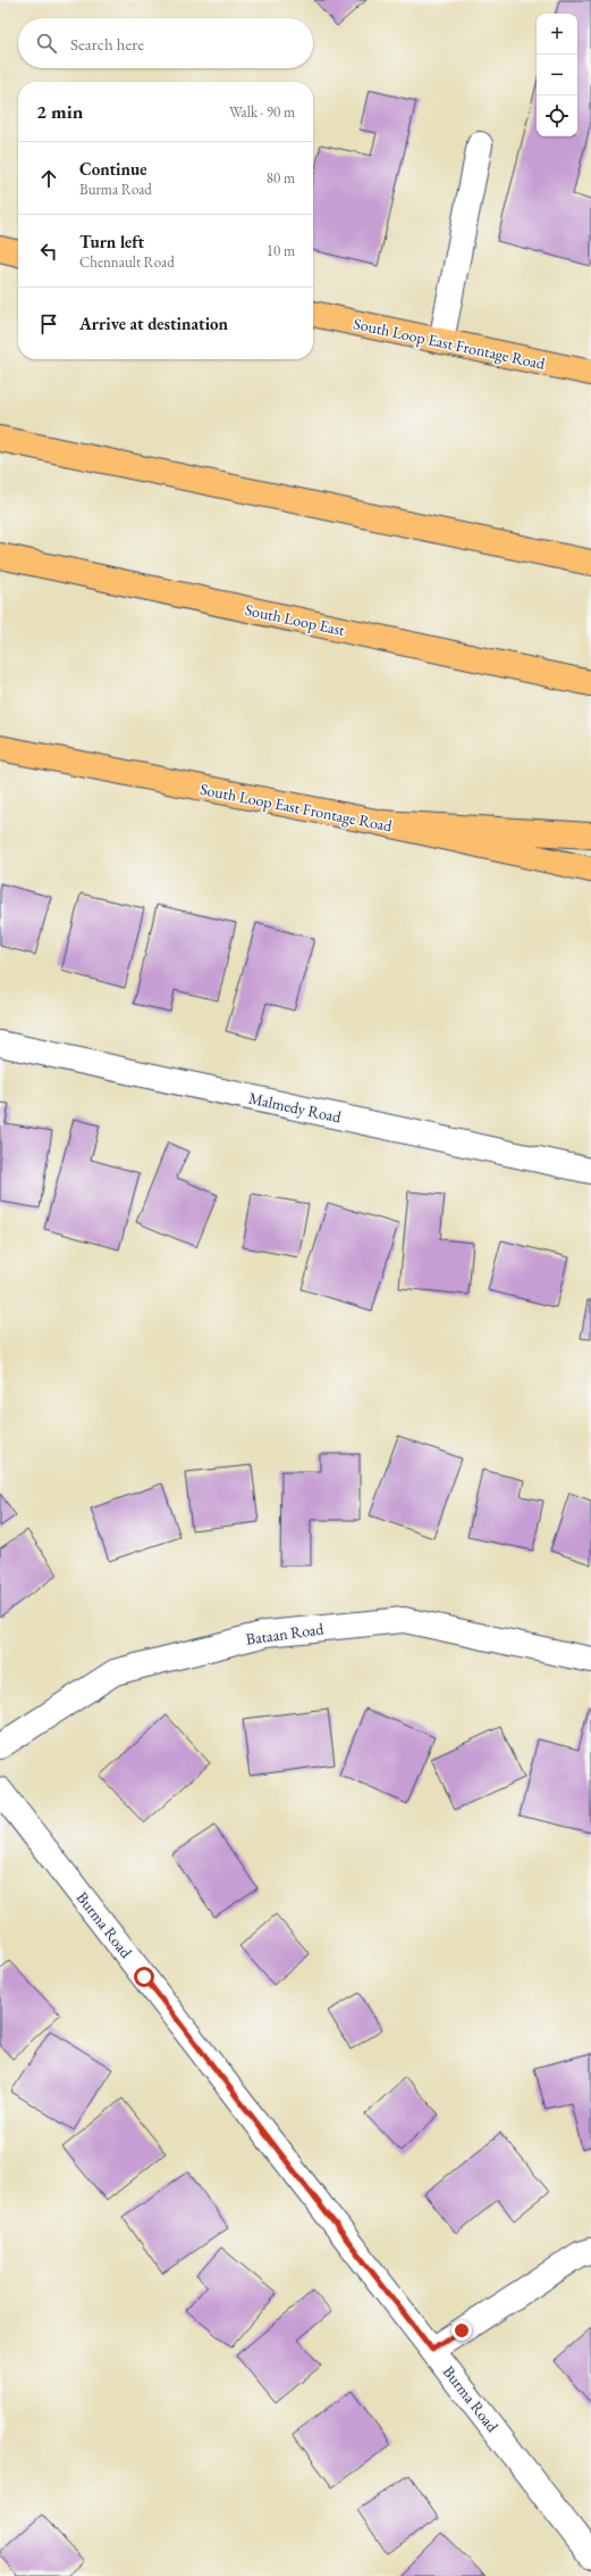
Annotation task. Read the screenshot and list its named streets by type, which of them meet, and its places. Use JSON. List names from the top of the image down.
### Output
{
  "streets": {
    "main road": ["South Loop East Frontage Road", "South Loop East"],
    "street": ["Malmedy Road", "Bataan Road", "Burma Road"]
  },
  "page": {
    "map_buttons": ["+", "−"],
    "search": "Search here",
    "heading": ["2 min", "Walk · 90 m"],
    "list": [
      ["Continue", "Burma Road", "80 m"],
      ["Turn left", "Chennault Road", "10 m"],
      "Arrive at destination"
    ]
  }
}
